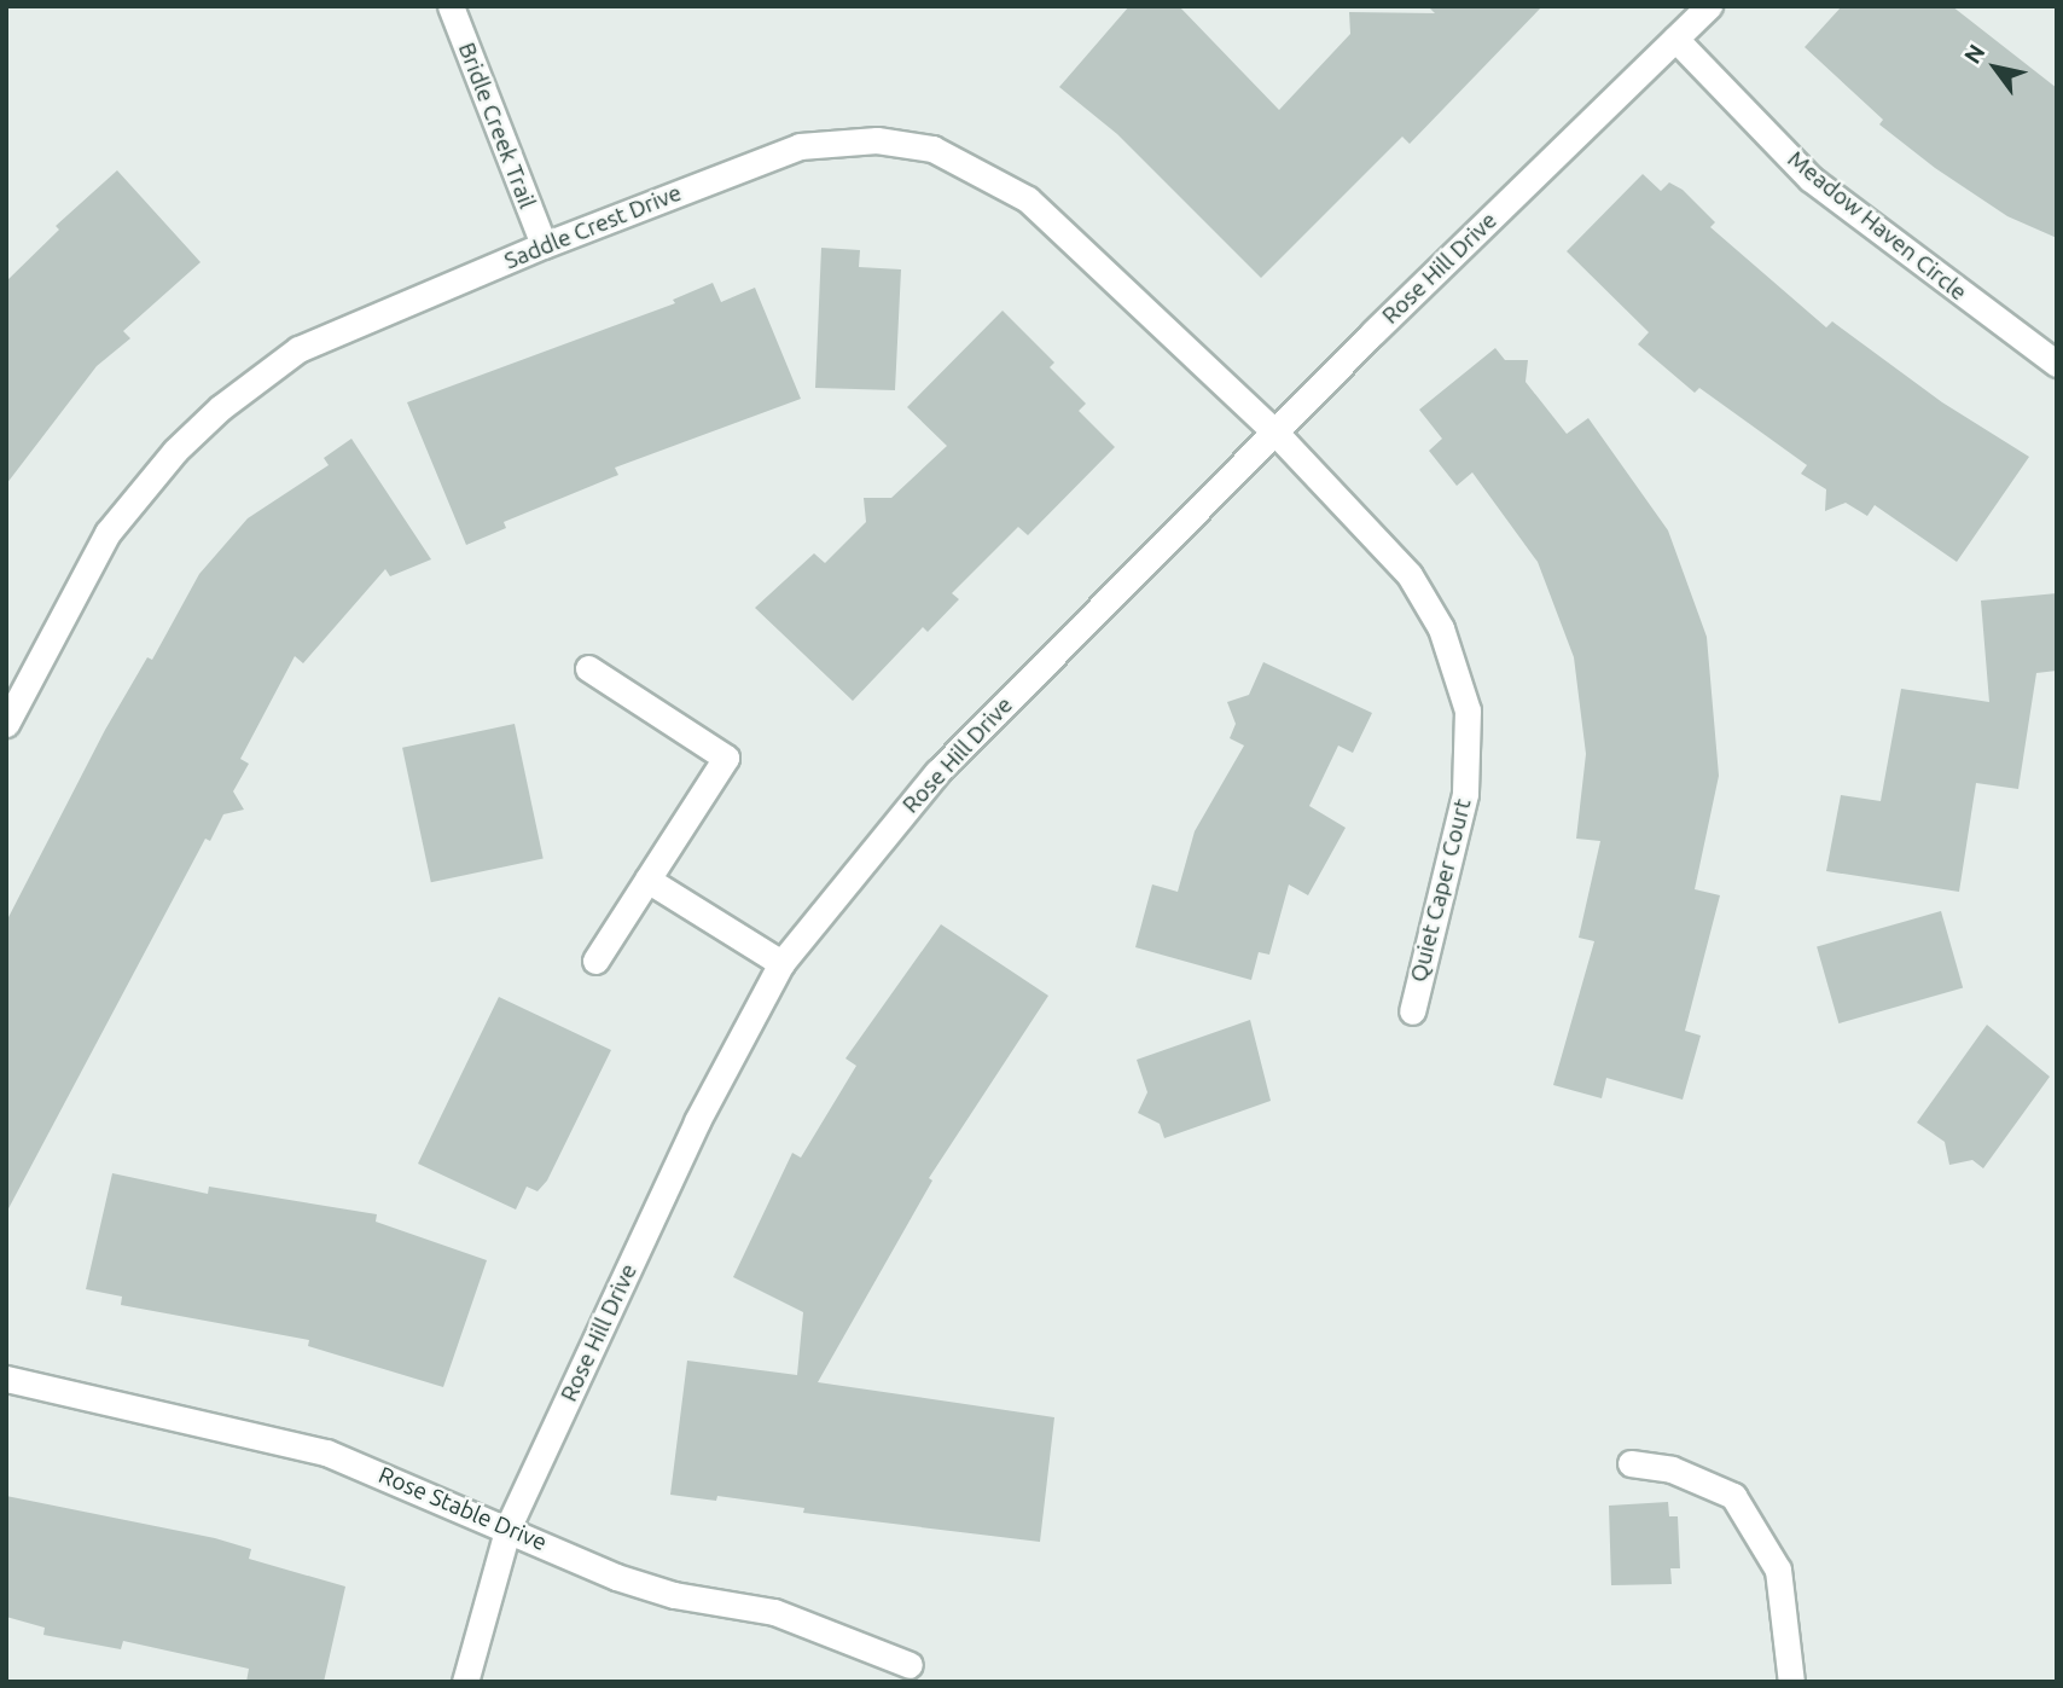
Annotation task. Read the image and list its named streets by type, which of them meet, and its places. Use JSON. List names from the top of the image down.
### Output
{
  "streets": {
    "street": [
      "Bridle Creek Trail",
      "Meadow Haven Circle",
      "Saddle Crest Drive",
      "Rose Hill Drive",
      "Quiet Caper Court",
      "Rose Stable Drive"
    ]
  },
  "crossings": [
    ["Bridle Creek Trail", "Saddle Crest Drive"],
    ["Meadow Haven Circle", "Rose Hill Drive"],
    ["Saddle Crest Drive", "Rose Hill Drive"],
    ["Saddle Crest Drive", "Quiet Caper Court"],
    ["Rose Hill Drive", "Quiet Caper Court"],
    ["Rose Hill Drive", "Rose Stable Drive"]
  ],
  "north": "top left"
}
